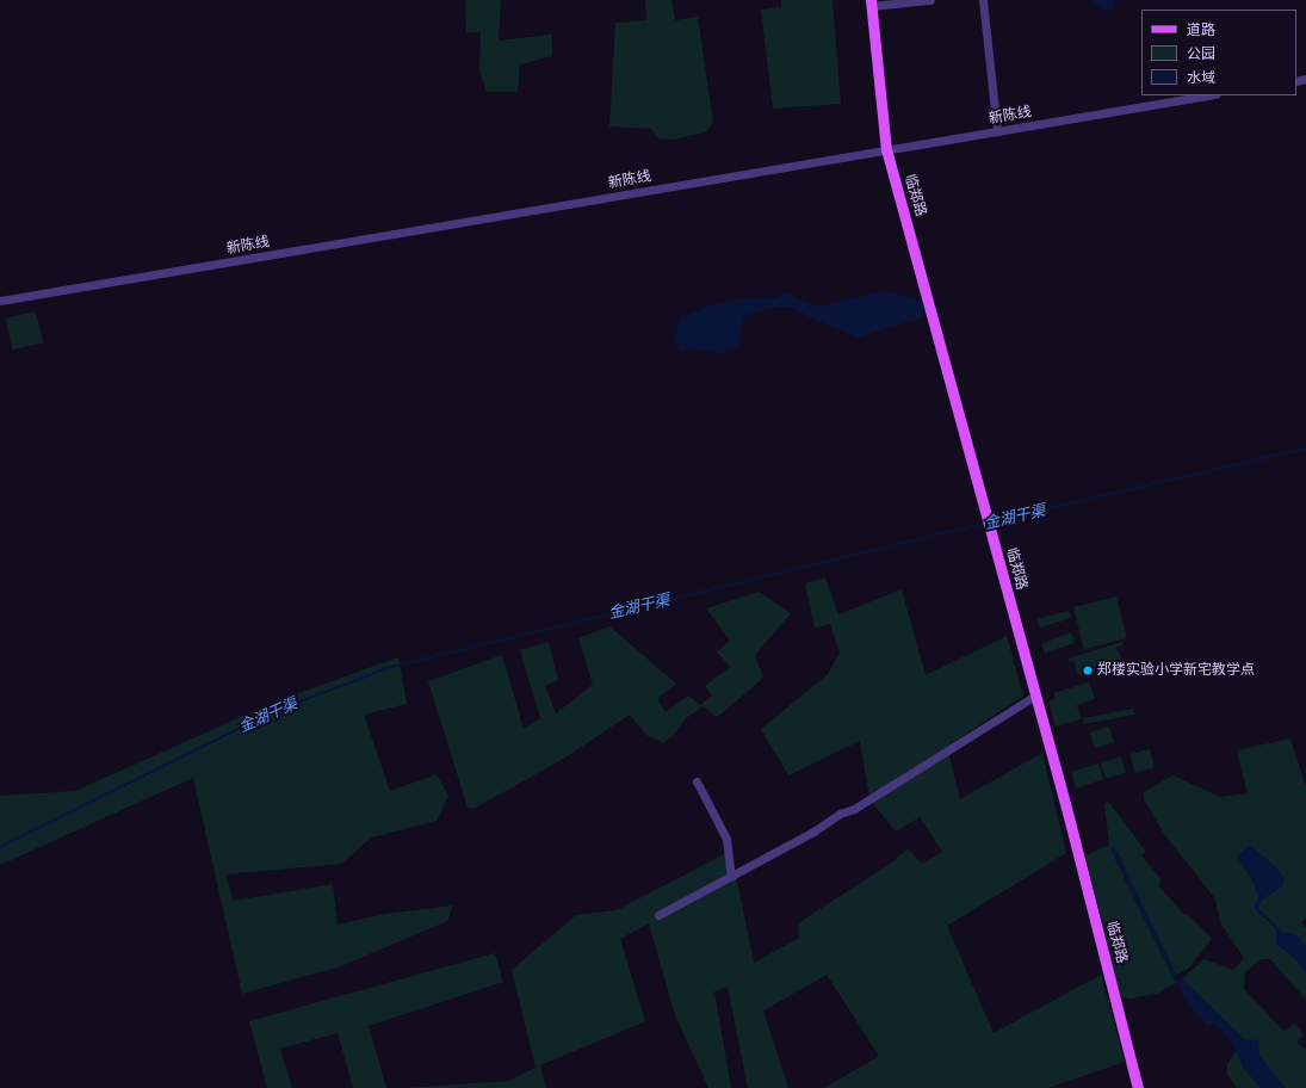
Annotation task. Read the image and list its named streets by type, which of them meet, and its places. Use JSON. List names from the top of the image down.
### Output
{
  "streets": {
    "main road": ["临郑路"],
    "street": ["新陈线"]
  },
  "crossings": [
    ["新陈线", "临郑路"]
  ],
  "water": ["金湖干渠"],
  "places": ["郑楼实验小学新宅教学点"],
  "legend": ["道路", "公园", "水域"]
}
